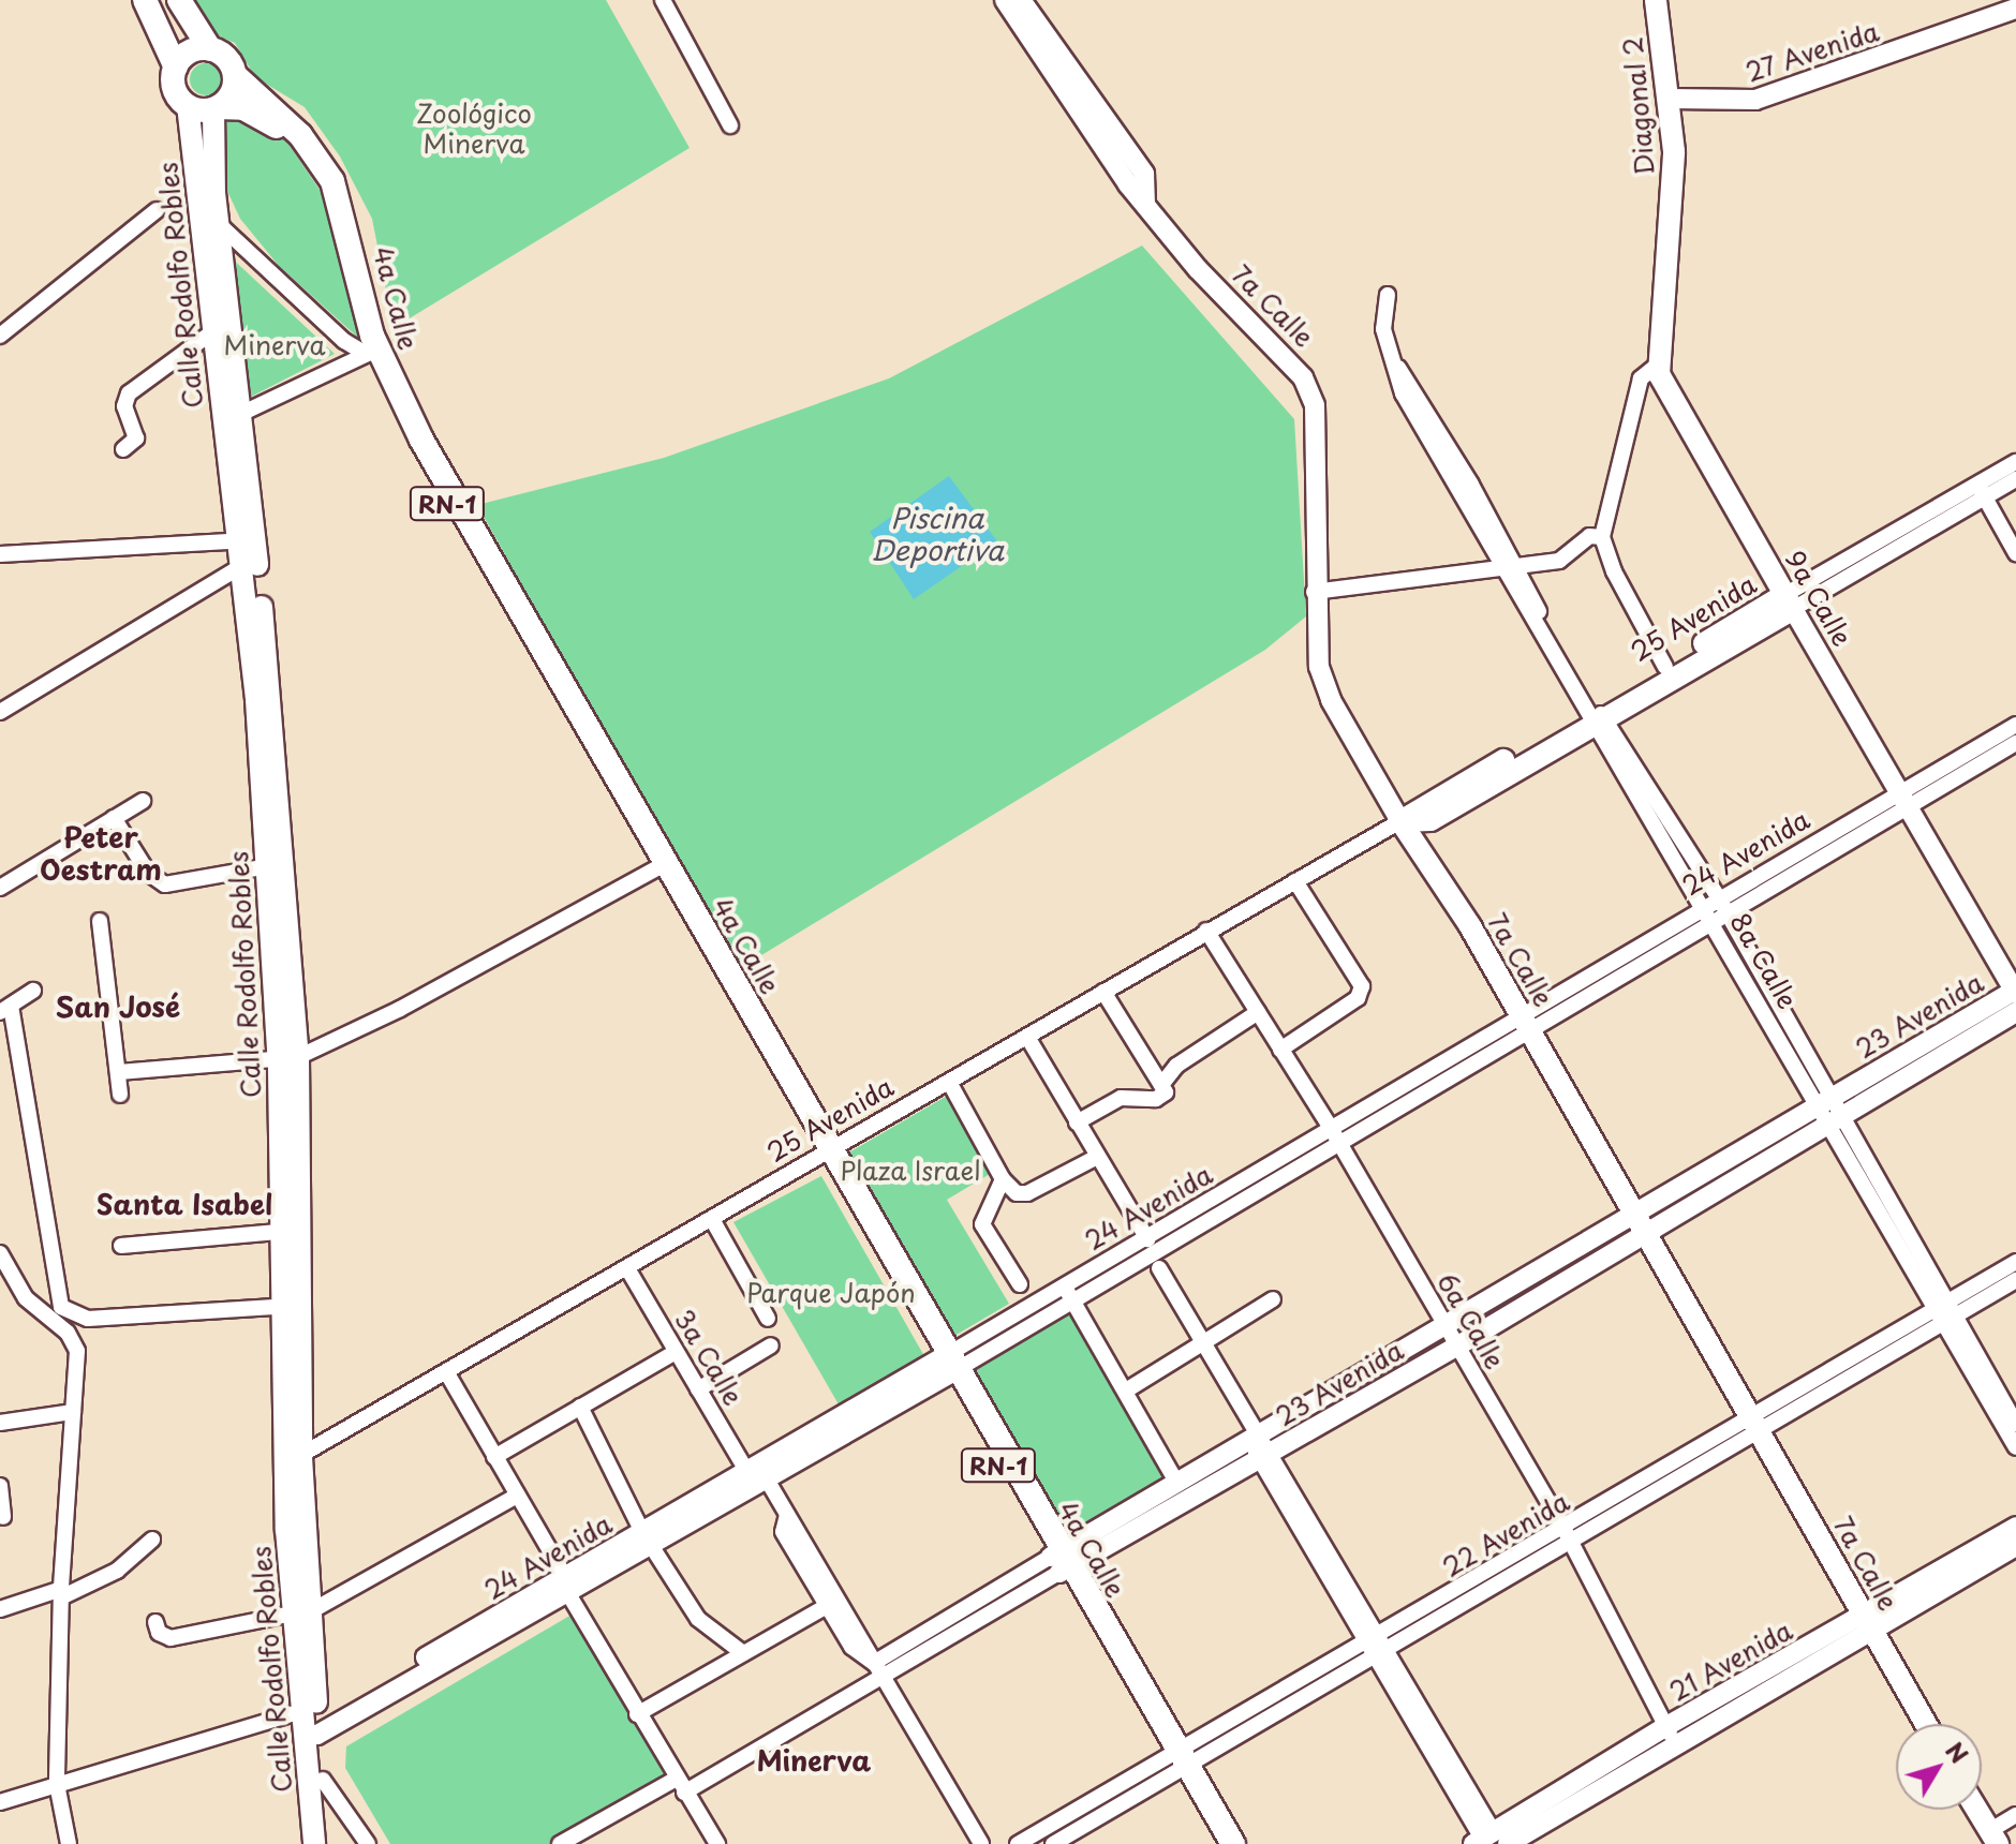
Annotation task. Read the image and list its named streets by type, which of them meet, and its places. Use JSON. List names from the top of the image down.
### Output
{
  "streets": {
    "main road": [
      "Diagonal 2",
      "Calle Rodolfo Robles",
      "4a Calle",
      "7a Calle",
      "RN-1",
      "9a Calle",
      "25 Avenida"
    ],
    "street": [
      "27 Avenida",
      "24 Avenida",
      "8a Calle",
      "23 Avenida",
      "6a Calle",
      "3a Calle",
      "22 Avenida",
      "21 Avenida"
    ]
  },
  "crossings": [
    ["27 Avenida", "Diagonal 2"],
    ["Diagonal 2", "9a Calle"],
    ["Calle Rodolfo Robles", "4a Calle"],
    ["Calle Rodolfo Robles", "RN-1"],
    ["Calle Rodolfo Robles", "25 Avenida"],
    ["Calle Rodolfo Robles", "24 Avenida"],
    ["4a Calle", "RN-1"],
    ["4a Calle", "25 Avenida"],
    ["4a Calle", "24 Avenida"],
    ["4a Calle", "23 Avenida"],
    ["4a Calle", "22 Avenida"],
    ["7a Calle", "25 Avenida"],
    ["7a Calle", "24 Avenida"],
    ["7a Calle", "23 Avenida"],
    ["7a Calle", "22 Avenida"],
    ["7a Calle", "21 Avenida"],
    ["9a Calle", "25 Avenida"],
    ["9a Calle", "24 Avenida"],
    ["9a Calle", "23 Avenida"],
    ["25 Avenida", "8a Calle"],
    ["25 Avenida", "6a Calle"],
    ["25 Avenida", "3a Calle"],
    ["24 Avenida", "8a Calle"],
    ["24 Avenida", "6a Calle"],
    ["24 Avenida", "3a Calle"],
    ["8a Calle", "23 Avenida"],
    ["8a Calle", "22 Avenida"],
    ["23 Avenida", "6a Calle"],
    ["23 Avenida", "3a Calle"],
    ["6a Calle", "22 Avenida"],
    ["6a Calle", "21 Avenida"]
  ],
  "districts": [
    "Peter Oestram",
    "San José",
    "Santa Isabel",
    "Minerva"
  ],
  "water": ["Piscina Deportiva"],
  "parks": [
    "Zoológico Minerva",
    "Minerva",
    "Plaza Israel",
    "Parque Japón"
  ],
  "north": "top right"
}
